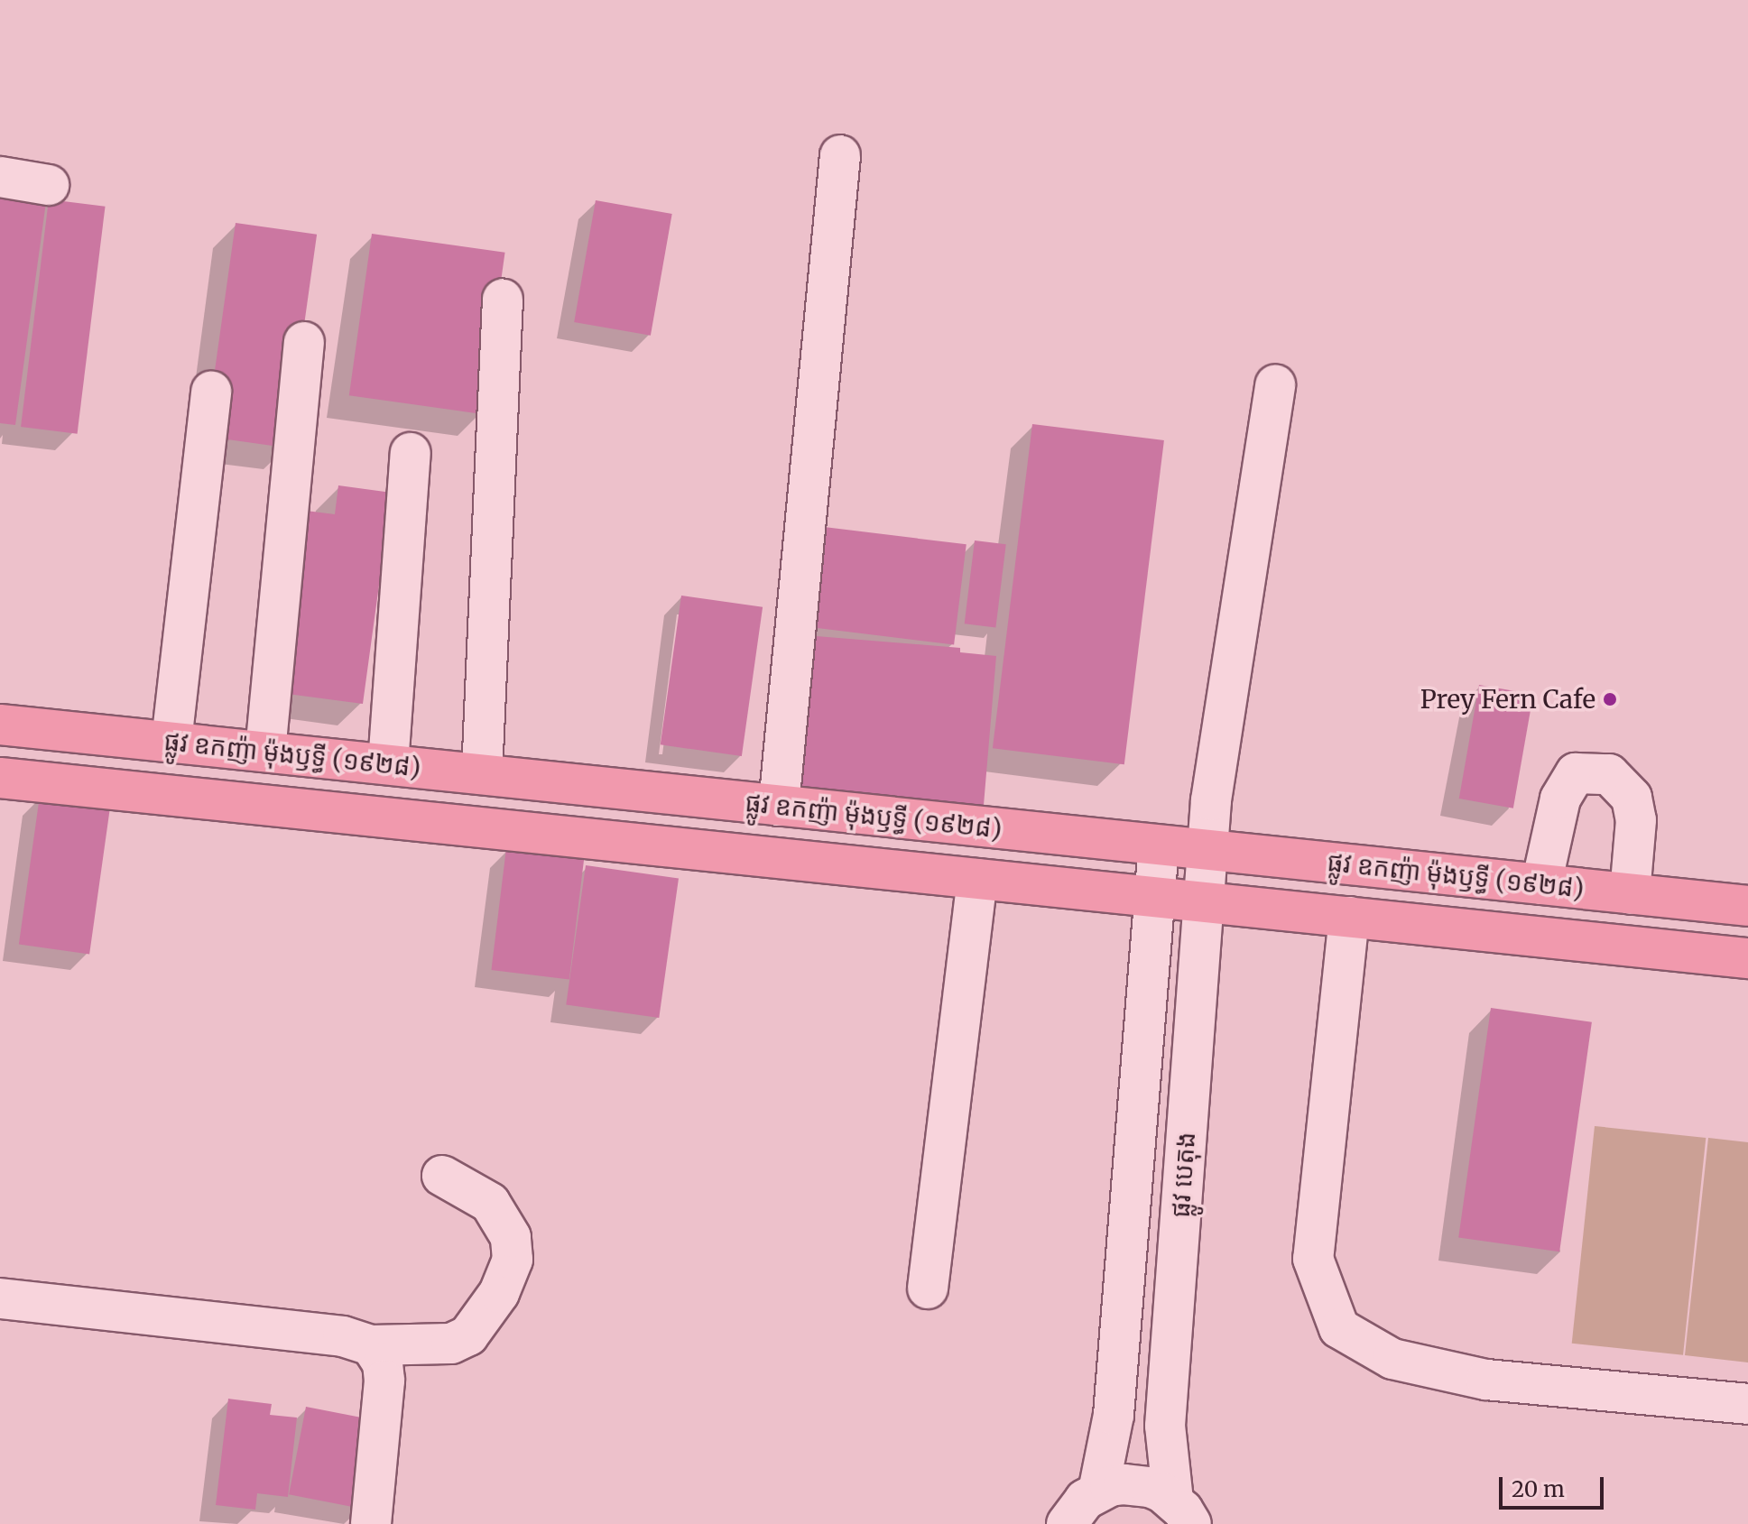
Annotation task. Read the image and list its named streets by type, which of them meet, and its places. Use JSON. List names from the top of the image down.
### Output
{
  "streets": {
    "main road": ["ផ្លូវ ឧកញ៉ា ម៉ុងឫទ្ធី (១៩២៨)"],
    "street": ["ផ្លូវ បេតុង"]
  },
  "crossings": [
    ["ផ្លូវ ឧកញ៉ា ម៉ុងឫទ្ធី (១៩២៨)", "ផ្លូវ បេតុង"]
  ],
  "places": ["Prey Fern Cafe"],
  "scale_bar": "20 m"
}
